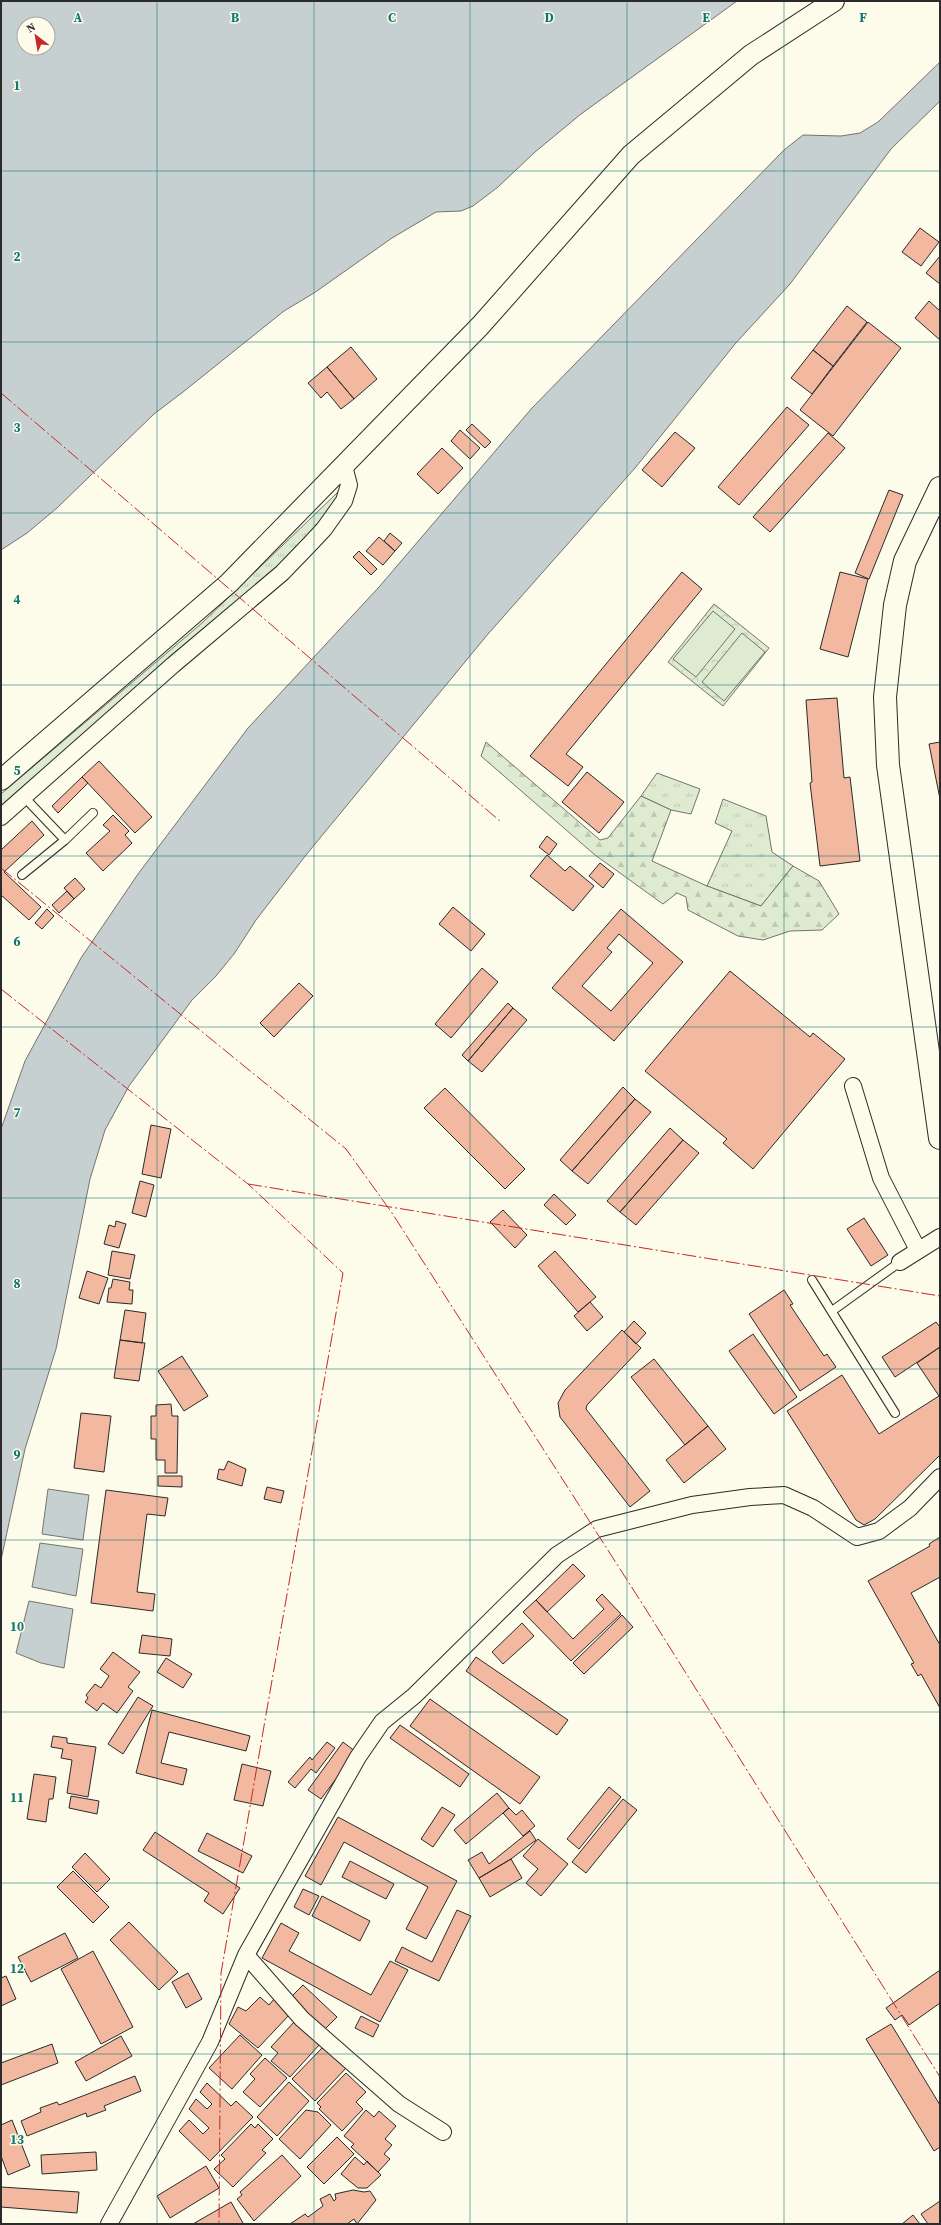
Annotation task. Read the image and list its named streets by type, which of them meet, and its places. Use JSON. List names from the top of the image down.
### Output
{
  "north": "top left",
  "grid": {
    "columns": [
      "A",
      "B",
      "C",
      "D",
      "E",
      "F"
    ],
    "rows": [
      "1",
      "2",
      "3",
      "4",
      "5",
      "6",
      "7",
      "8",
      "9",
      "10",
      "11",
      "12",
      "13"
    ]
  }
}
